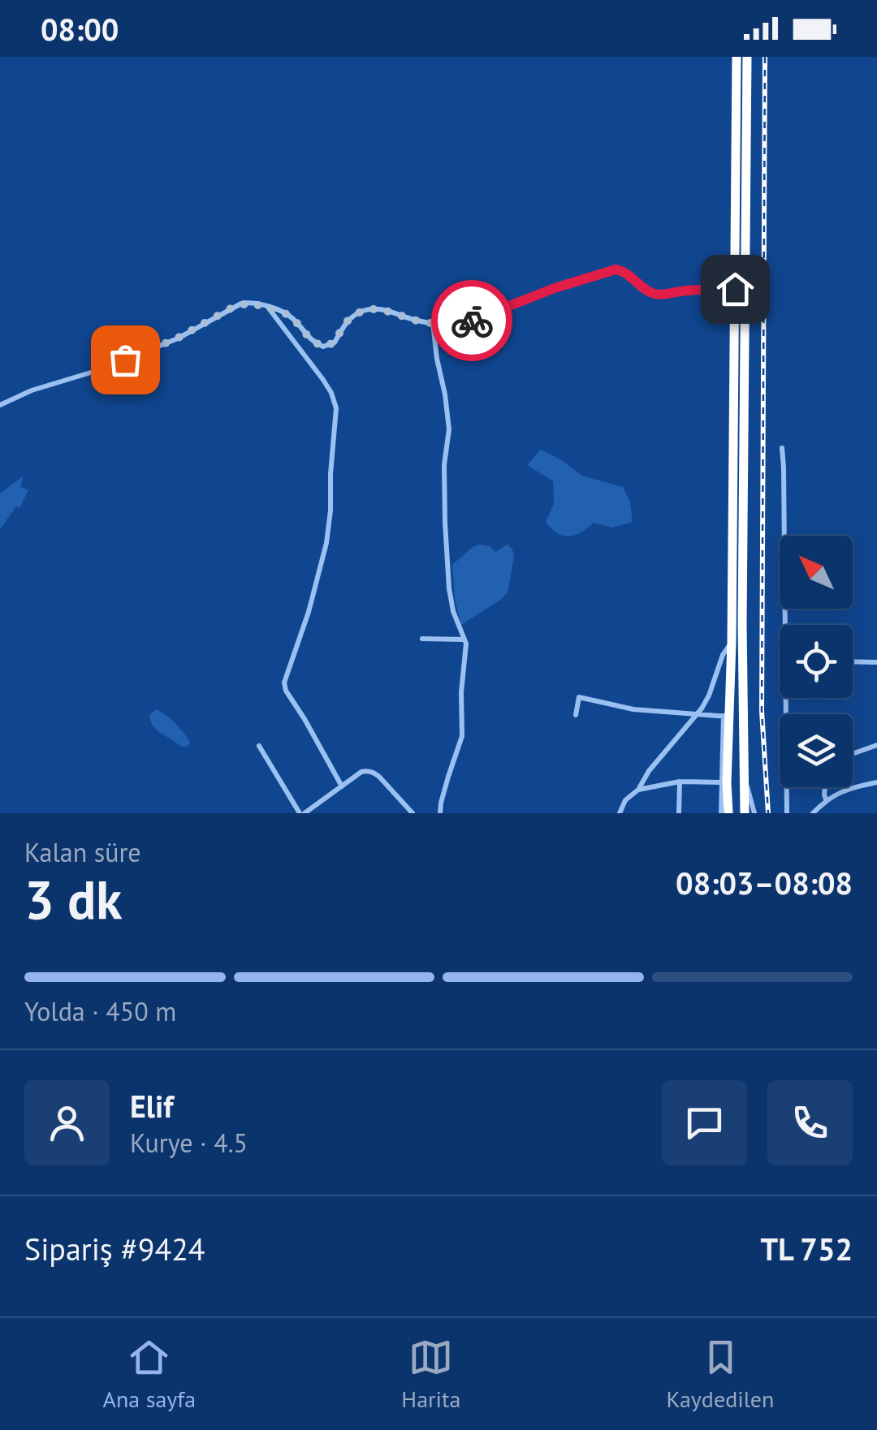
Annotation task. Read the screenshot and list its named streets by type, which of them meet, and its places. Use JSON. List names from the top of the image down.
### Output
{
  "north": "top left",
  "page": {
    "status": "08:00",
    "heading": ["3 dk", "Kalan süre", "08:03–08:08"],
    "panel": [
      "Elif",
      "Kurye · 4.5",
      "Sipariş #9424",
      "TL 752"
    ],
    "bar": "Yolda · 450 m",
    "tabs": ["Ana sayfa", "Harita", "Kaydedilen"]
  }
}
